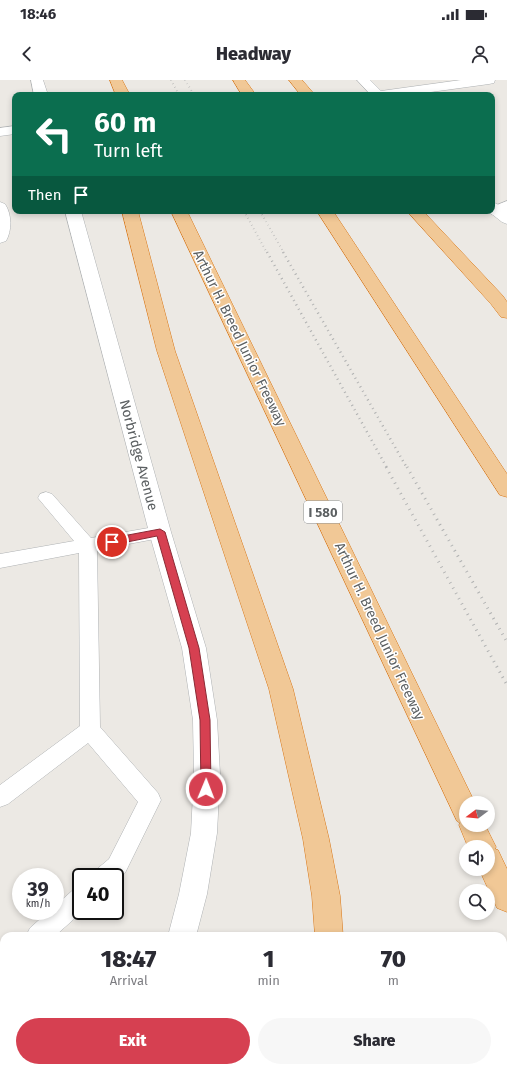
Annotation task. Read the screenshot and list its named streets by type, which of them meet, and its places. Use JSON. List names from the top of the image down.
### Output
{
  "streets": {
    "highway": ["Arthur H. Breed Junior Freeway", "I 580"],
    "street": ["Norbridge Avenue"]
  },
  "north": "left",
  "page": {
    "status": "18:46",
    "header": "Headway",
    "turn": ["60 m", "Turn left"],
    "then": "Then",
    "speed": "39 km/h",
    "limit": "40",
    "eta": [
      "18:47",
      "Arrival",
      "1",
      "min",
      "70",
      "m"
    ],
    "buttons": ["Exit", "Share"]
  }
}
